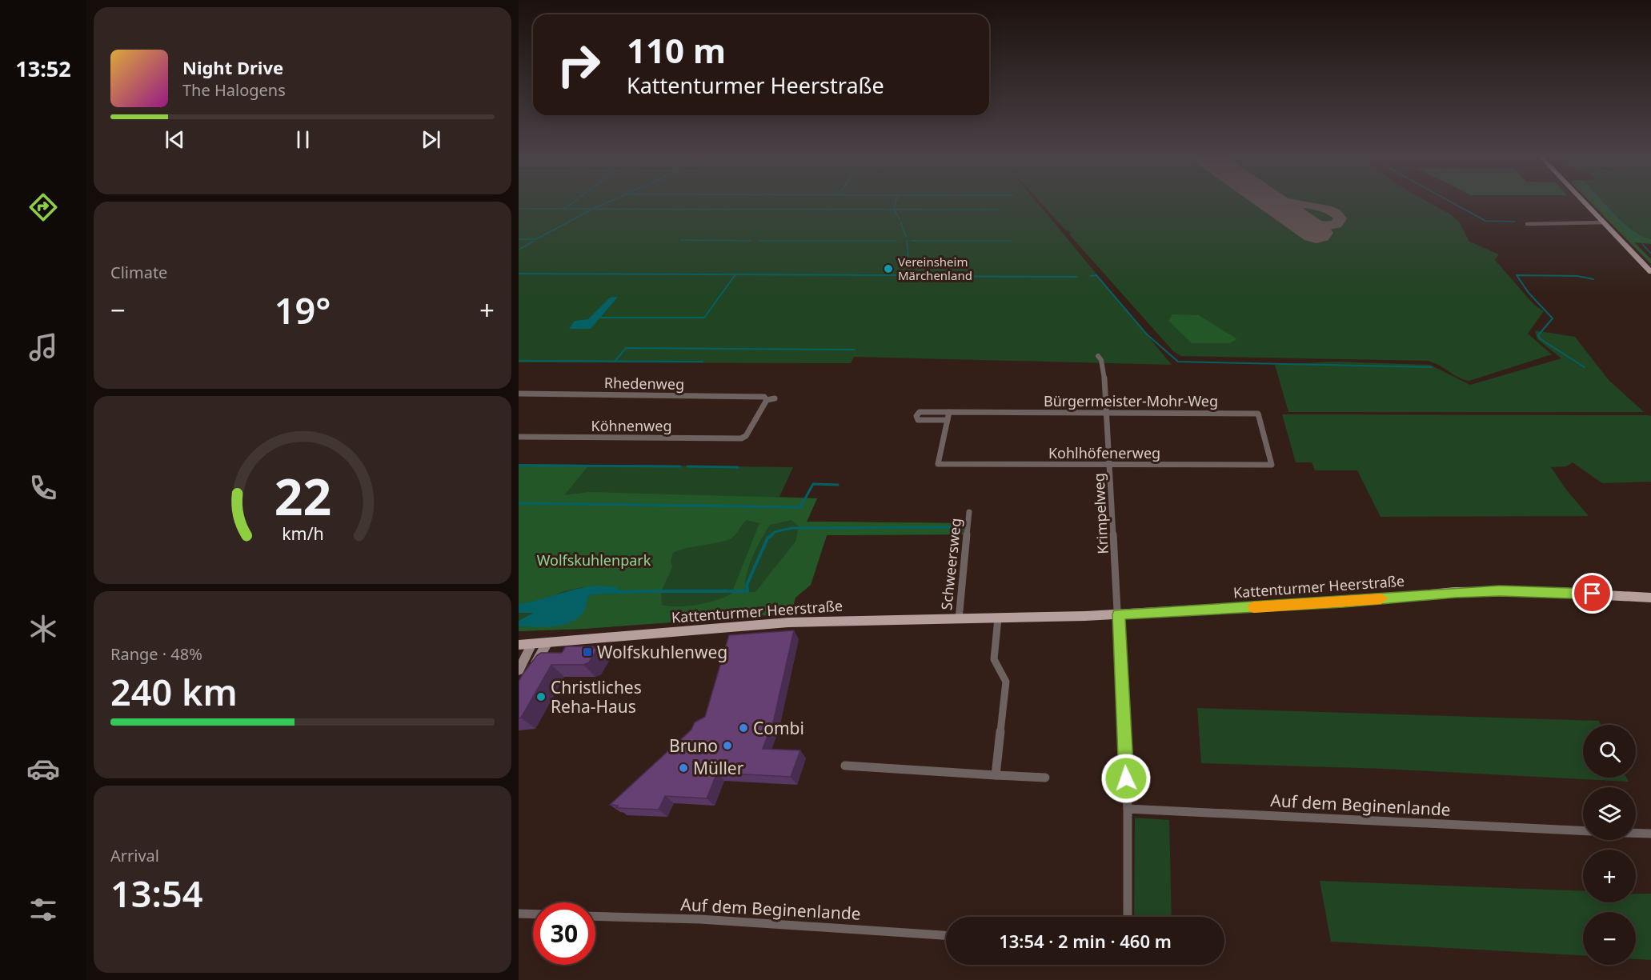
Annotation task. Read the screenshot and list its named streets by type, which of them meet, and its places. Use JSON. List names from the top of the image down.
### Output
{
  "streets": {
    "main road": ["Kattenturmer Heerstraße"],
    "street": [
      "Rhedenweg",
      "Bürgermeister-Mohr-Weg",
      "Köhnenweg",
      "Kohlhöfenerweg",
      "Krimpelweg",
      "Schweersweg",
      "Auf dem Beginenlande"
    ]
  },
  "crossings": [
    ["Rhedenweg", "Köhnenweg"],
    ["Bürgermeister-Mohr-Weg", "Kohlhöfenerweg"],
    ["Bürgermeister-Mohr-Weg", "Krimpelweg"],
    ["Kohlhöfenerweg", "Krimpelweg"],
    ["Krimpelweg", "Kattenturmer Heerstraße"],
    ["Schweersweg", "Kattenturmer Heerstraße"]
  ],
  "parks": ["Wolfskuhlenpark"],
  "places": {
    "other": [
      "Vereinsheim Märchenland",
      "Christliches Reha-Haus",
      "Combi",
      "Bruno",
      "Müller"
    ],
    "transit": ["Wolfskuhlenweg"]
  },
  "page": {
    "tabs": "13:52",
    "turn": ["110 m", "Kattenturmer Heerstraße"],
    "song": ["Night Drive", "The Halogens"],
    "tile": [
      "Climate",
      ["Range · 48%", "240 km"],
      ["Arrival", "13:54"]
    ],
    "heat": ["−", "19°", "+"],
    "map_buttons": ["+", "−"],
    "limit": "30",
    "trip": "13:54 · 2 min · 460 m",
    "gauge": ["22", "km/h"]
  }
}
